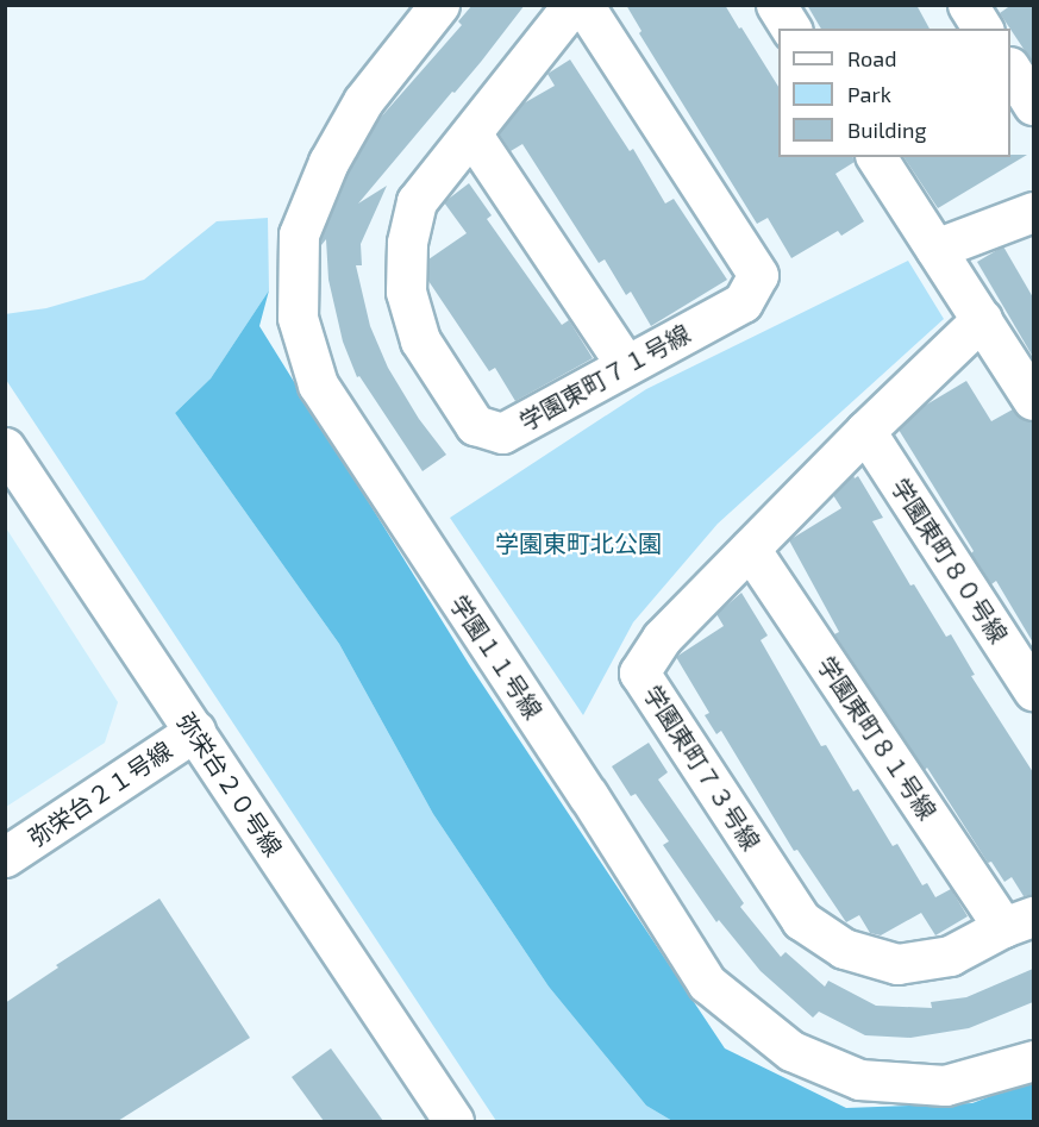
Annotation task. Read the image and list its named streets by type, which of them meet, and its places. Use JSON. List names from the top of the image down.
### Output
{
  "streets": {
    "street": [
      "学園東町７１号線",
      "学園東町８０号線",
      "学園１１号線",
      "学園東町８１号線",
      "学園東町７３号線",
      "弥栄台２０号線",
      "弥栄台２１号線"
    ]
  },
  "crossings": [
    ["学園東町８０号線", "学園東町７３号線"],
    ["学園東町８１号線", "学園東町７３号線"],
    ["弥栄台２０号線", "弥栄台２１号線"]
  ],
  "parks": ["学園東町北公園"],
  "legend": ["Road", "Park", "Building"]
}
